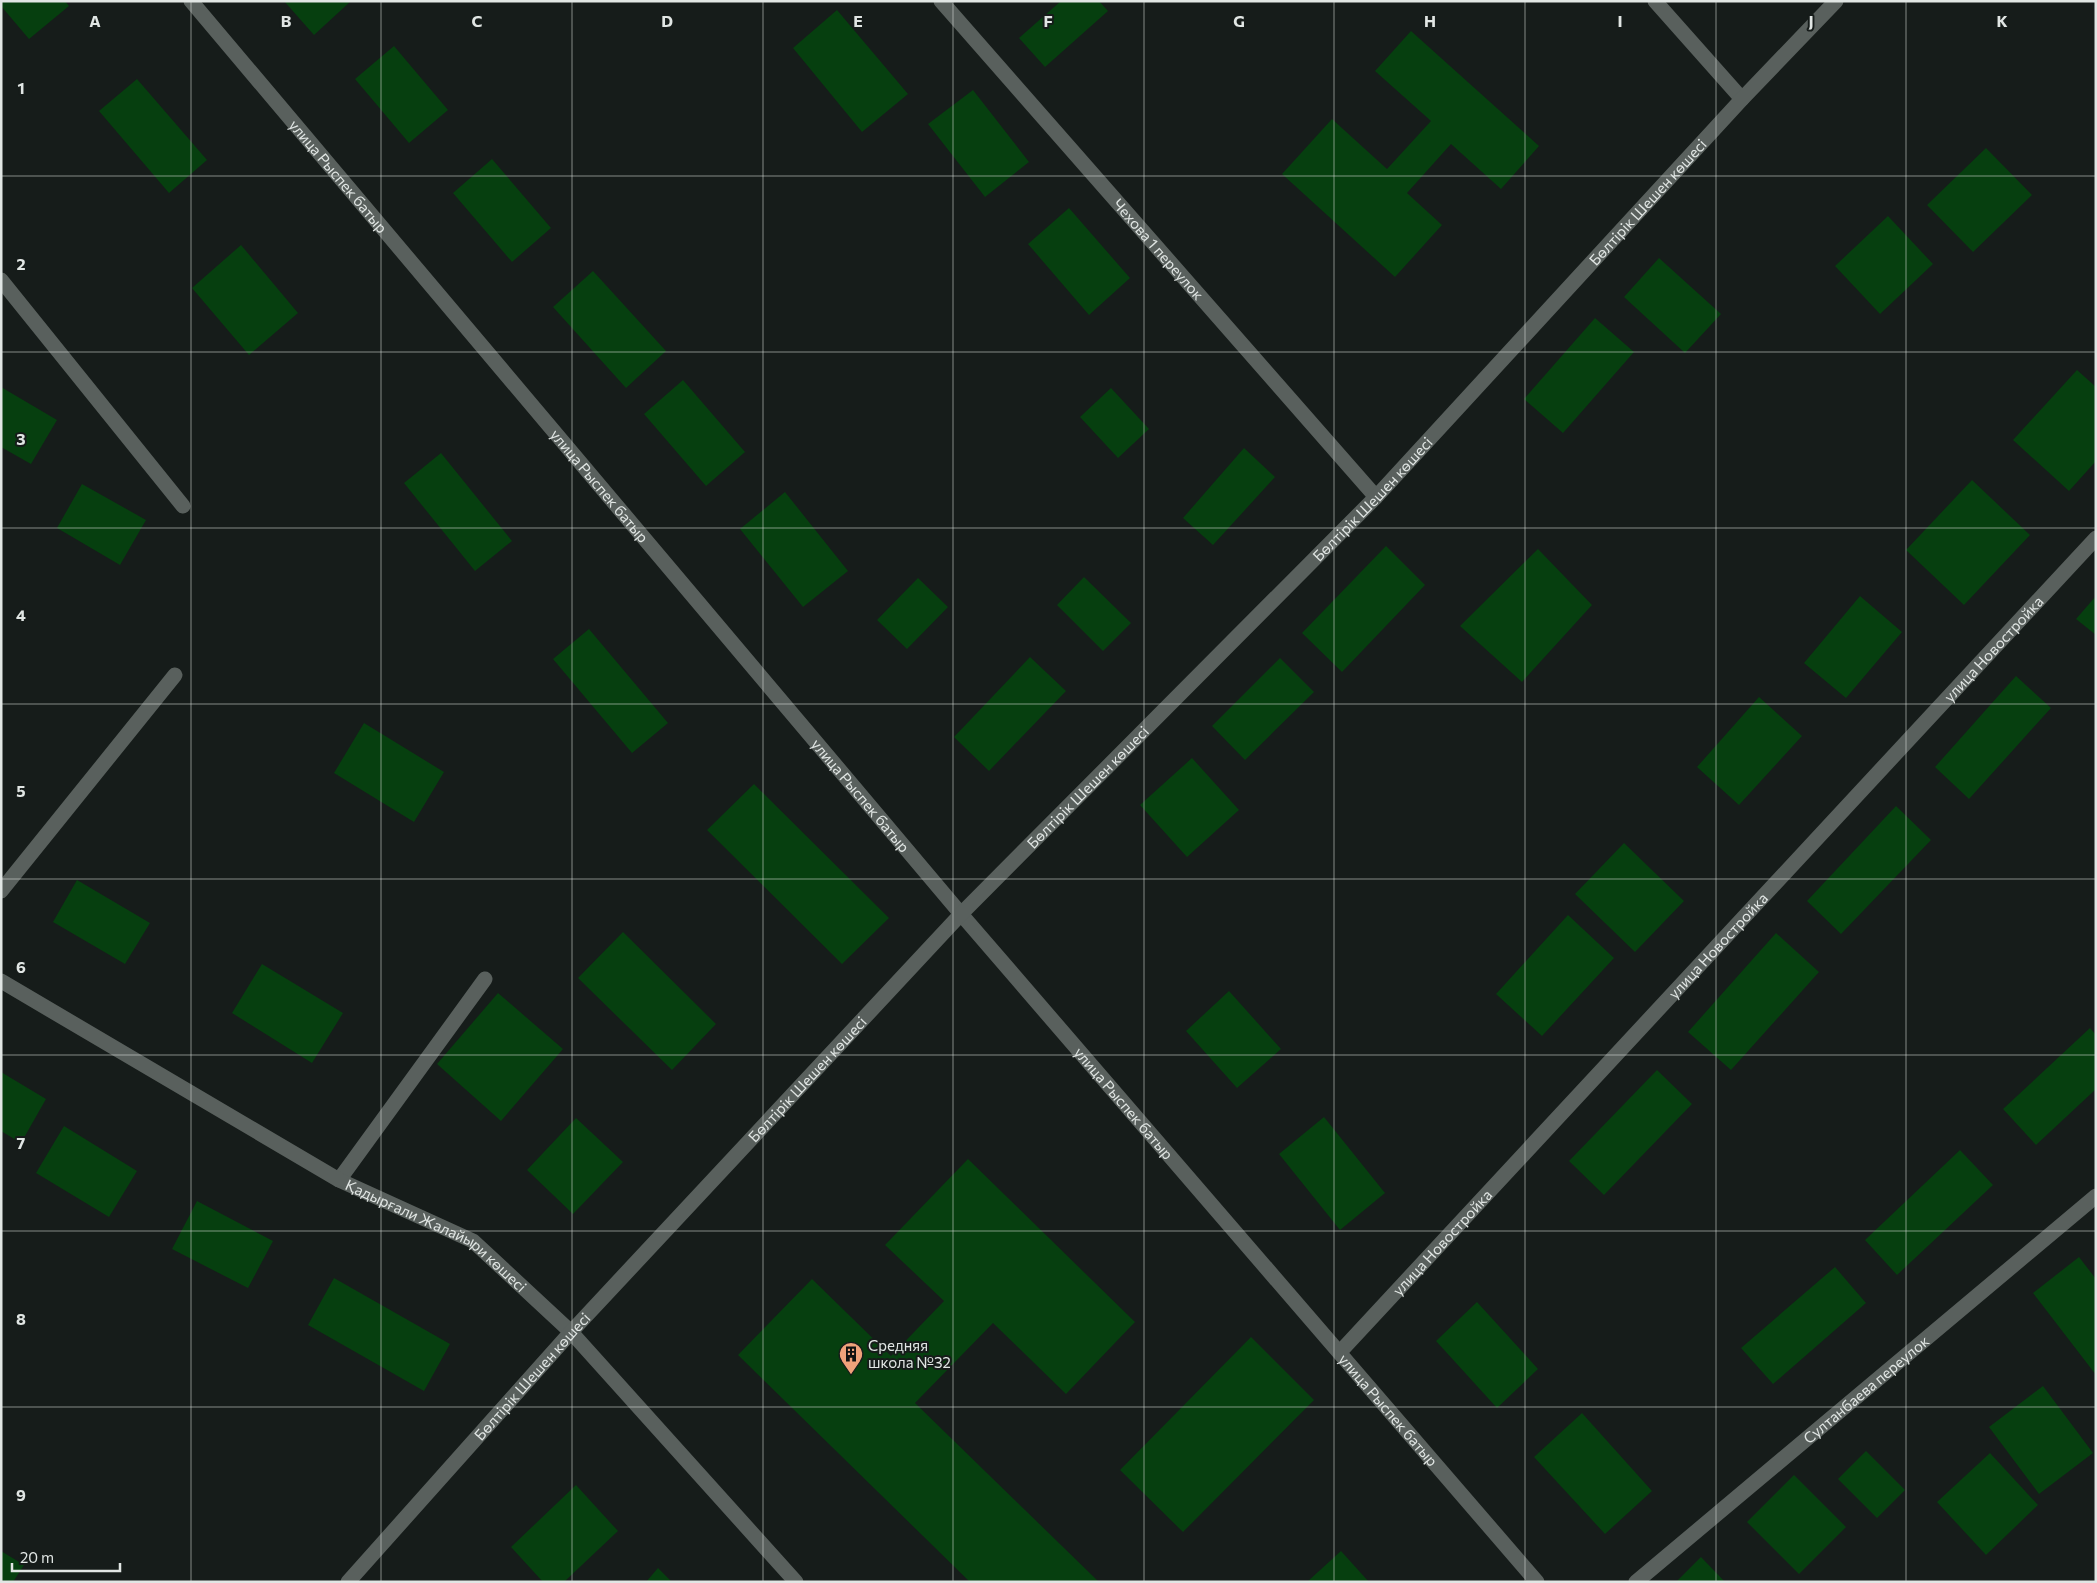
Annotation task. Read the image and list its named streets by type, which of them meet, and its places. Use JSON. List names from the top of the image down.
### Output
{
  "streets": {
    "street": [
      "улица Рыспек батыр",
      "Бөлтірік Шешен көшесі",
      "Чехова 1 переулок",
      "улица Новостройка",
      "Қадырғали Жалайыри көшесі",
      "Султанбаева переулок"
    ]
  },
  "crossings": [
    ["улица Рыспек батыр", "Бөлтірік Шешен көшесі"],
    ["улица Рыспек батыр", "улица Новостройка"],
    ["Бөлтірік Шешен көшесі", "Чехова 1 переулок"],
    ["Бөлтірік Шешен көшесі", "Қадырғали Жалайыри көшесі"]
  ],
  "places": {
    "building": ["Средняя школа №32"]
  },
  "scale_bar": "20 m",
  "grid": {
    "columns": [
      "A",
      "B",
      "C",
      "D",
      "E",
      "F",
      "G",
      "H",
      "I",
      "J",
      "K"
    ],
    "rows": [
      "1",
      "2",
      "3",
      "4",
      "5",
      "6",
      "7",
      "8",
      "9"
    ]
  }
}
